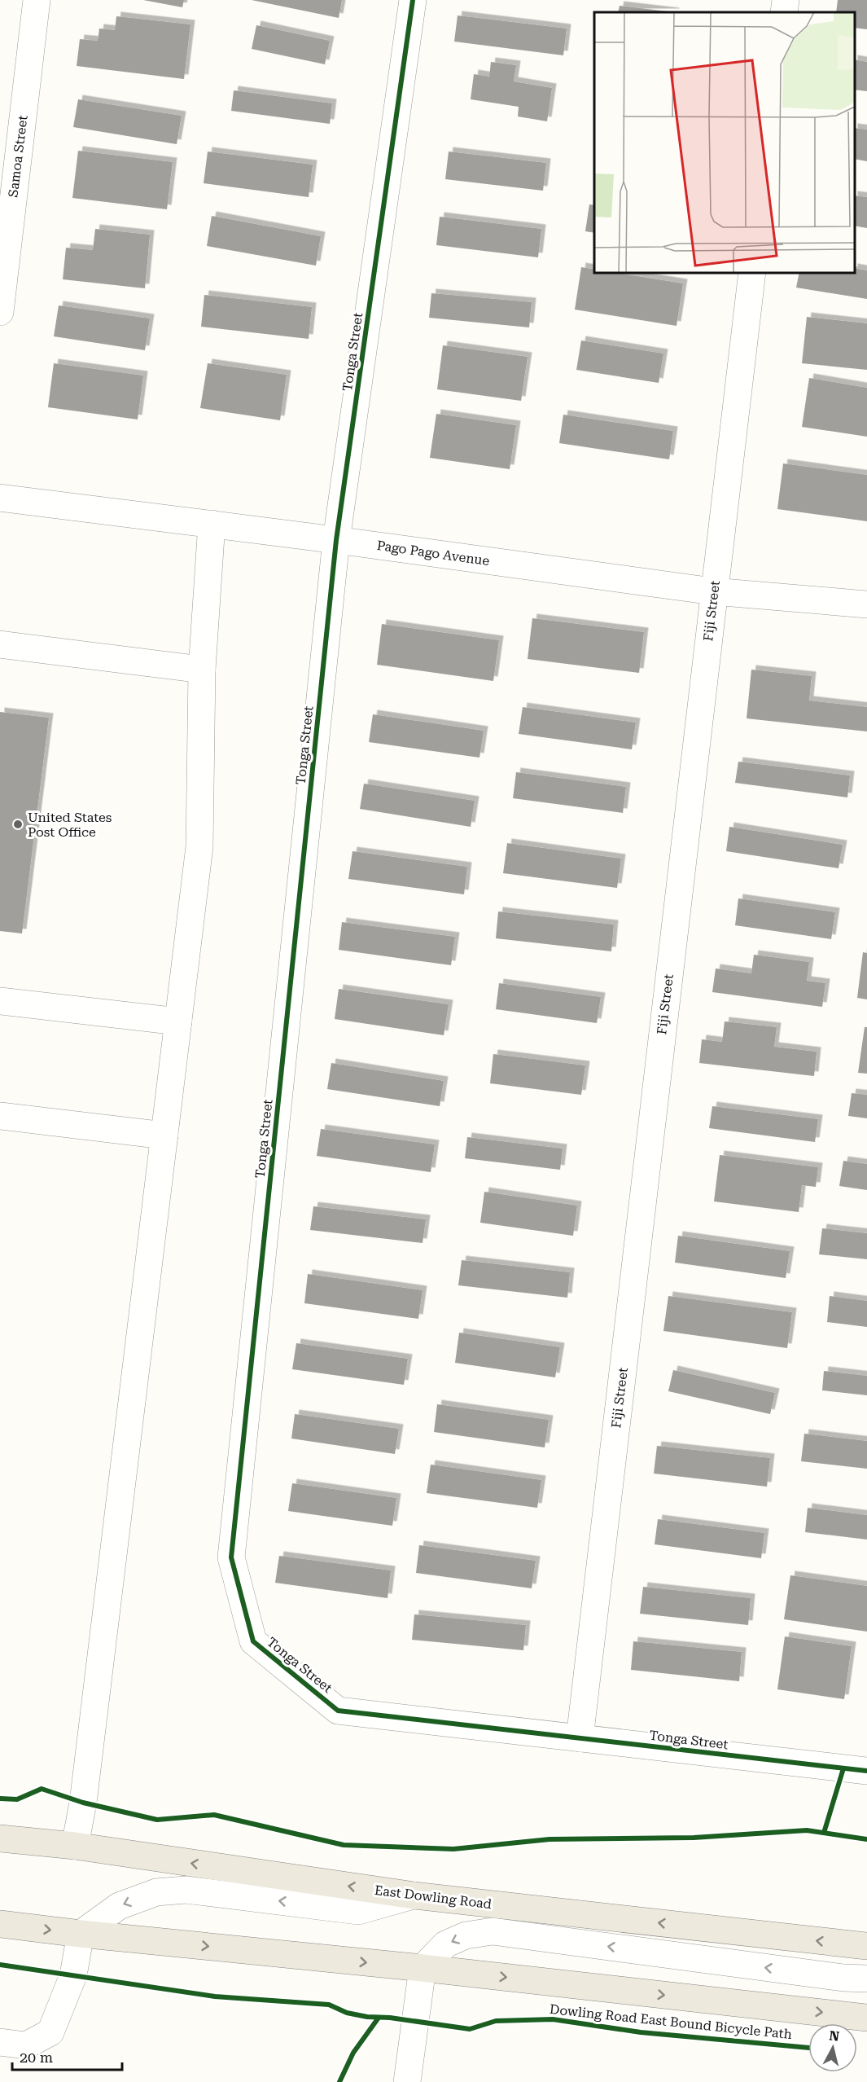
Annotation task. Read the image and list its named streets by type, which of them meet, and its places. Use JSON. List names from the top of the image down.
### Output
{
  "streets": {
    "main road": ["East Dowling Road"],
    "street": [
      "Samoa Street",
      "Tonga Street",
      "Pago Pago Avenue",
      "Fiji Street"
    ],
    "cycle path": ["Dowling Road East Bound Bicycle Path"]
  },
  "crossings": [
    ["Tonga Street", "Pago Pago Avenue"],
    ["Tonga Street", "Fiji Street"],
    ["Pago Pago Avenue", "Fiji Street"]
  ],
  "places": ["United States Post Office"],
  "scale_bar": "20 m",
  "north": "top"
}
